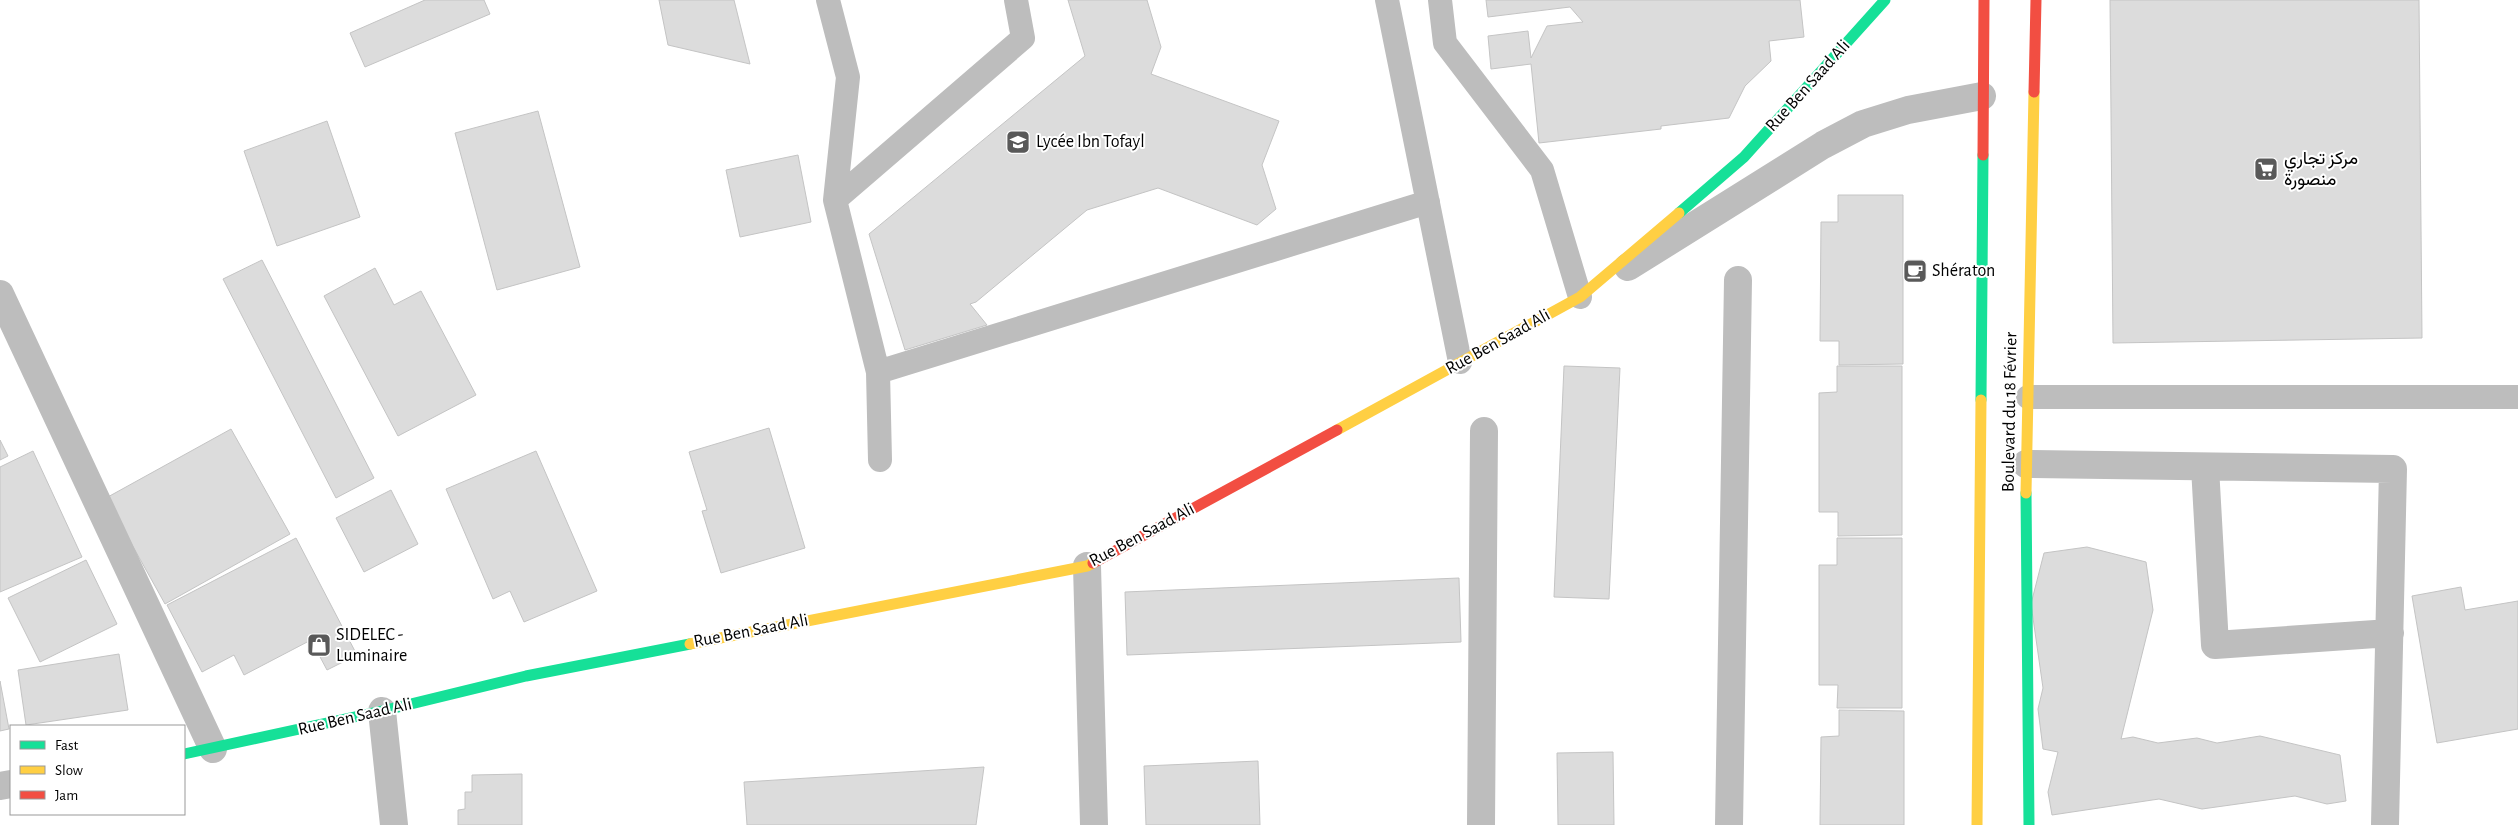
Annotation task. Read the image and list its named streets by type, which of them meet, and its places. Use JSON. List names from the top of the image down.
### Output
{
  "streets": {
    "street": ["Rue Ben Saad Ali", "Boulevard du 18 Février"]
  },
  "places": {
    "school or university": ["Lycée Ibn Tofayl"],
    "supermarket": ["مركز تجاري منصورة"],
    "cafe": ["Shératon"],
    "shop": ["SIDELEC - Luminaire"]
  },
  "legend": ["Fast", "Slow", "Jam"]
}
